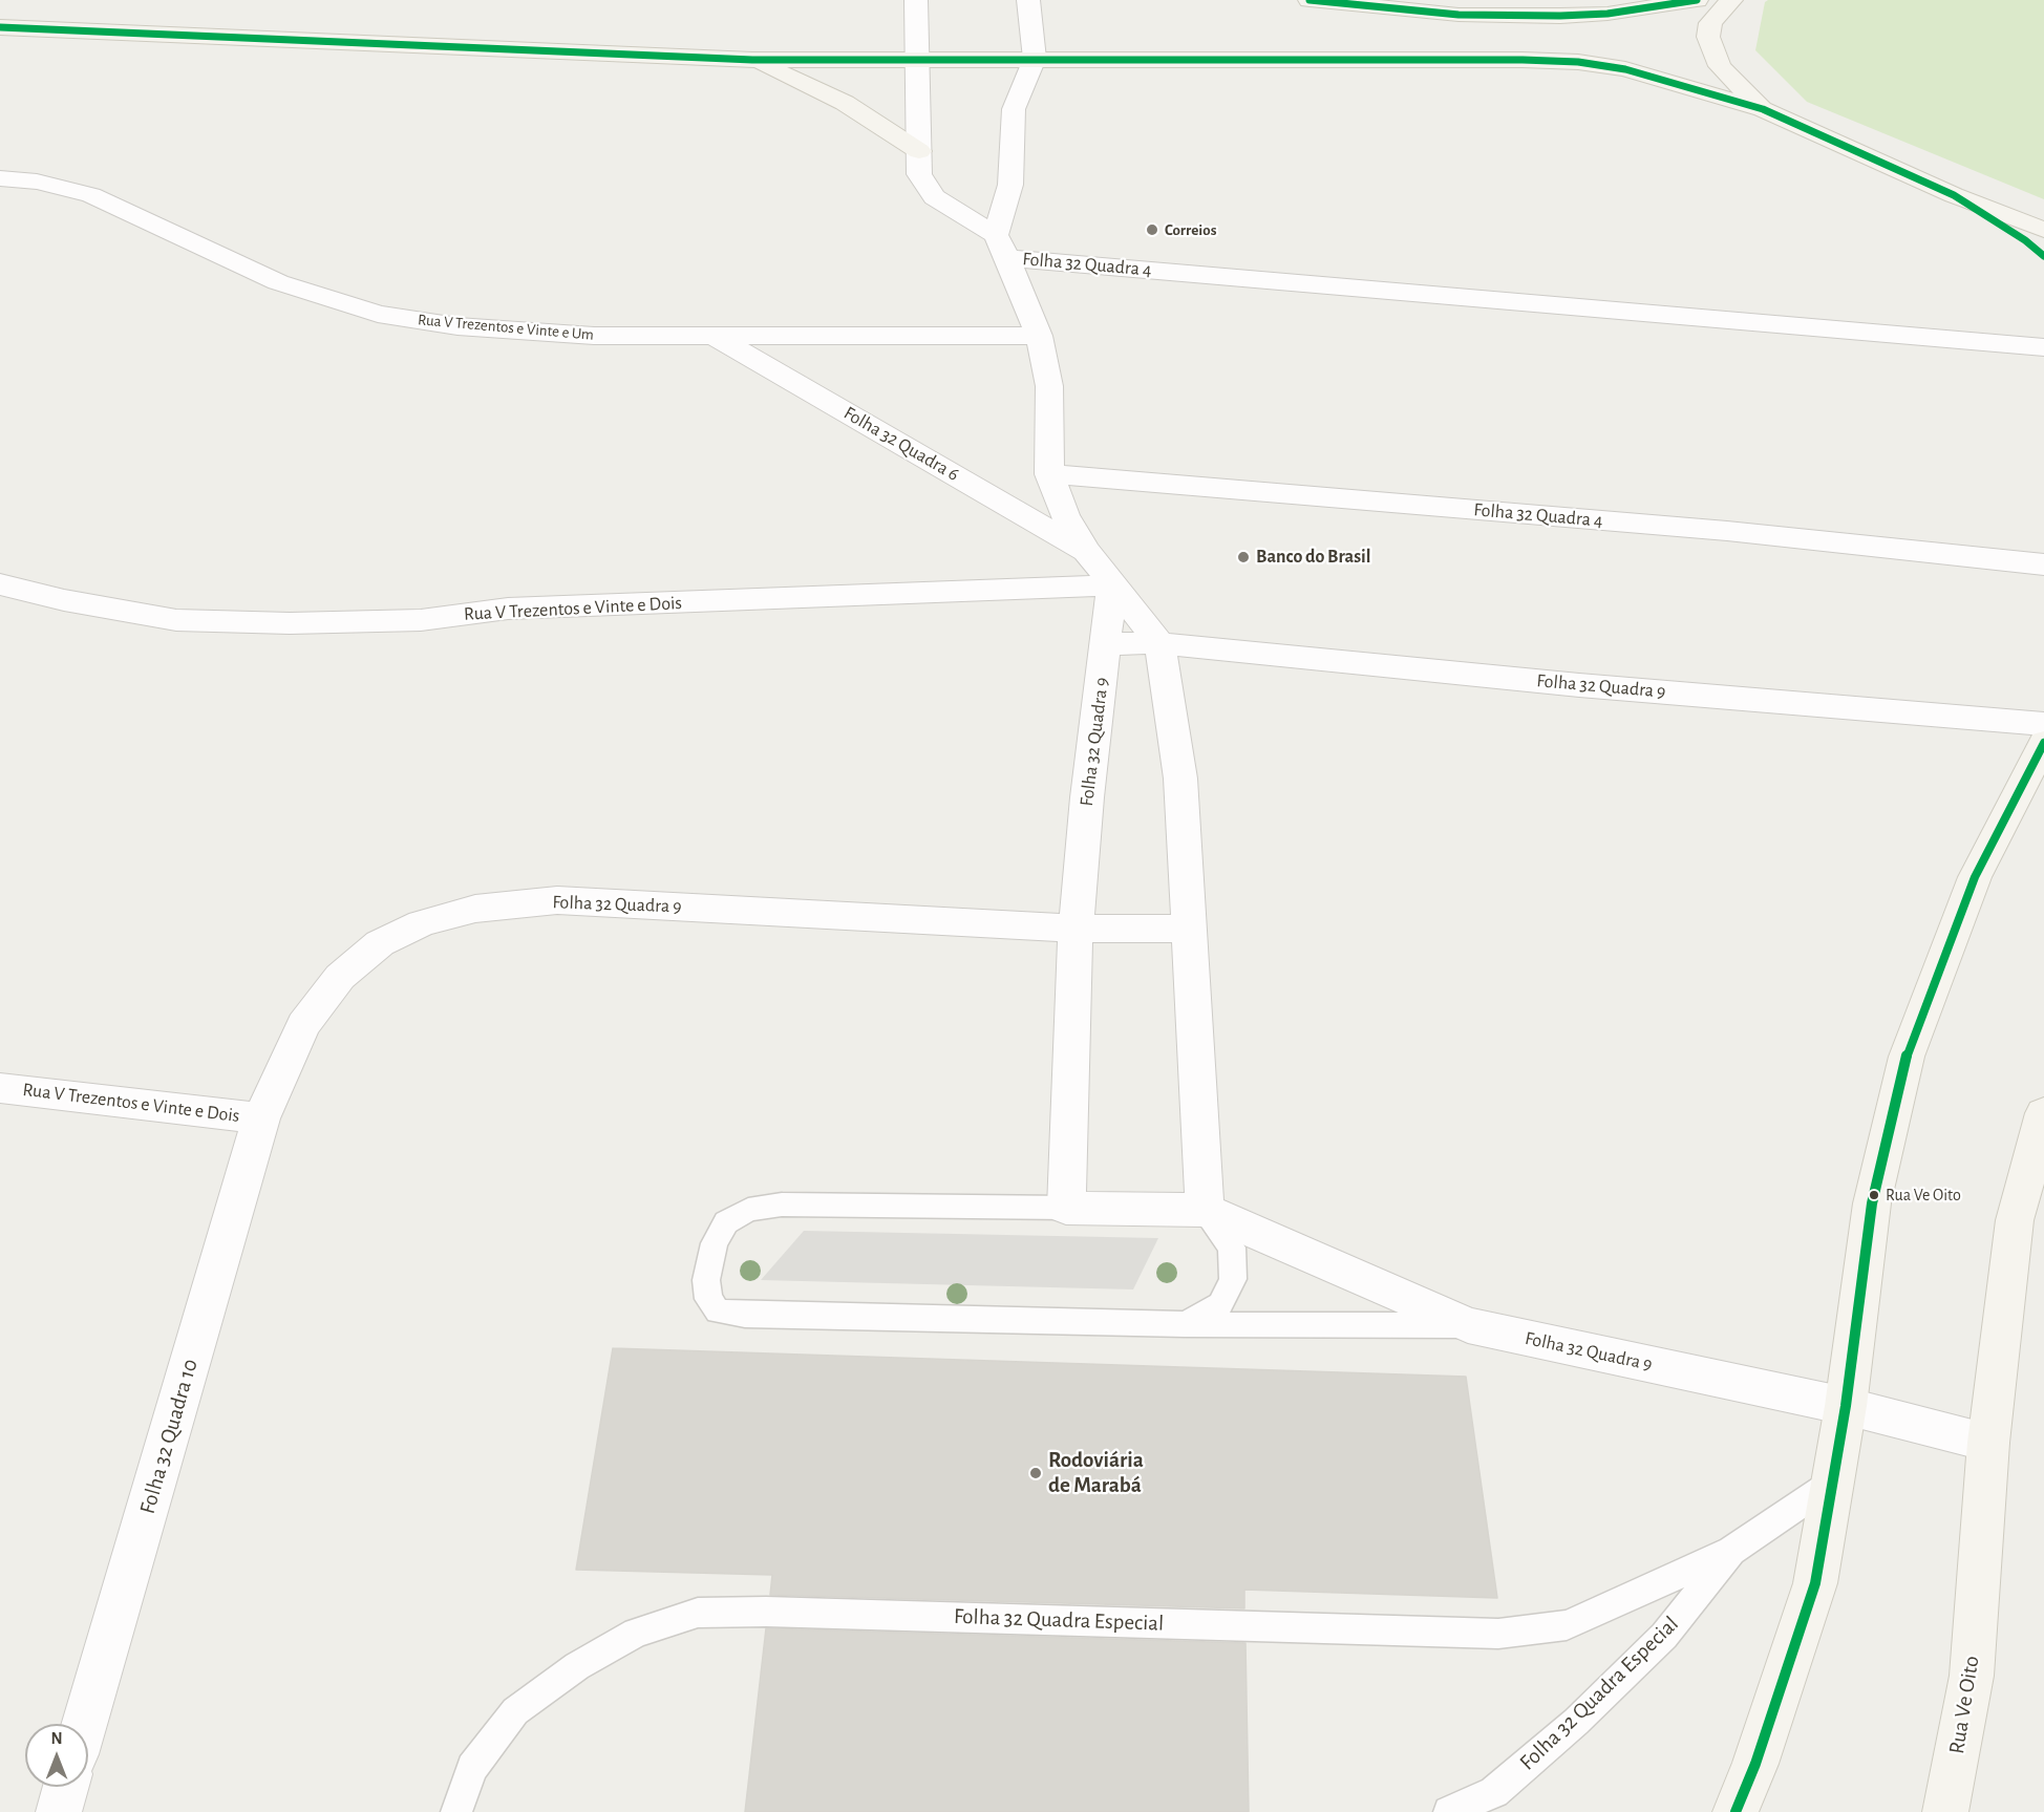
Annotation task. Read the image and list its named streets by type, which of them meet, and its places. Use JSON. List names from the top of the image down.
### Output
{
  "streets": {
    "main road": ["Rua Ve Oito"],
    "street": [
      "Folha 32 Quadra 4",
      "Rua V Trezentos e Vinte e Um",
      "Folha 32 Quadra 6",
      "Rua V Trezentos e Vinte e Dois",
      "Folha 32 Quadra 9",
      "Folha 32 Quadra 10"
    ],
    "lane": ["Folha 32 Quadra Especial"]
  },
  "crossings": [
    ["Folha 32 Quadra 4", "Rua V Trezentos e Vinte e Um"],
    ["Rua V Trezentos e Vinte e Um", "Folha 32 Quadra 6"],
    ["Rua V Trezentos e Vinte e Dois", "Folha 32 Quadra 9"],
    ["Rua V Trezentos e Vinte e Dois", "Folha 32 Quadra 10"],
    ["Folha 32 Quadra 9", "Folha 32 Quadra 10"],
    ["Folha 32 Quadra 9", "Rua Ve Oito"]
  ],
  "places": [
    "Correios",
    "Banco do Brasil",
    "Rua Ve Oito",
    "Rodoviária de Marabá"
  ],
  "north": "top"
}
